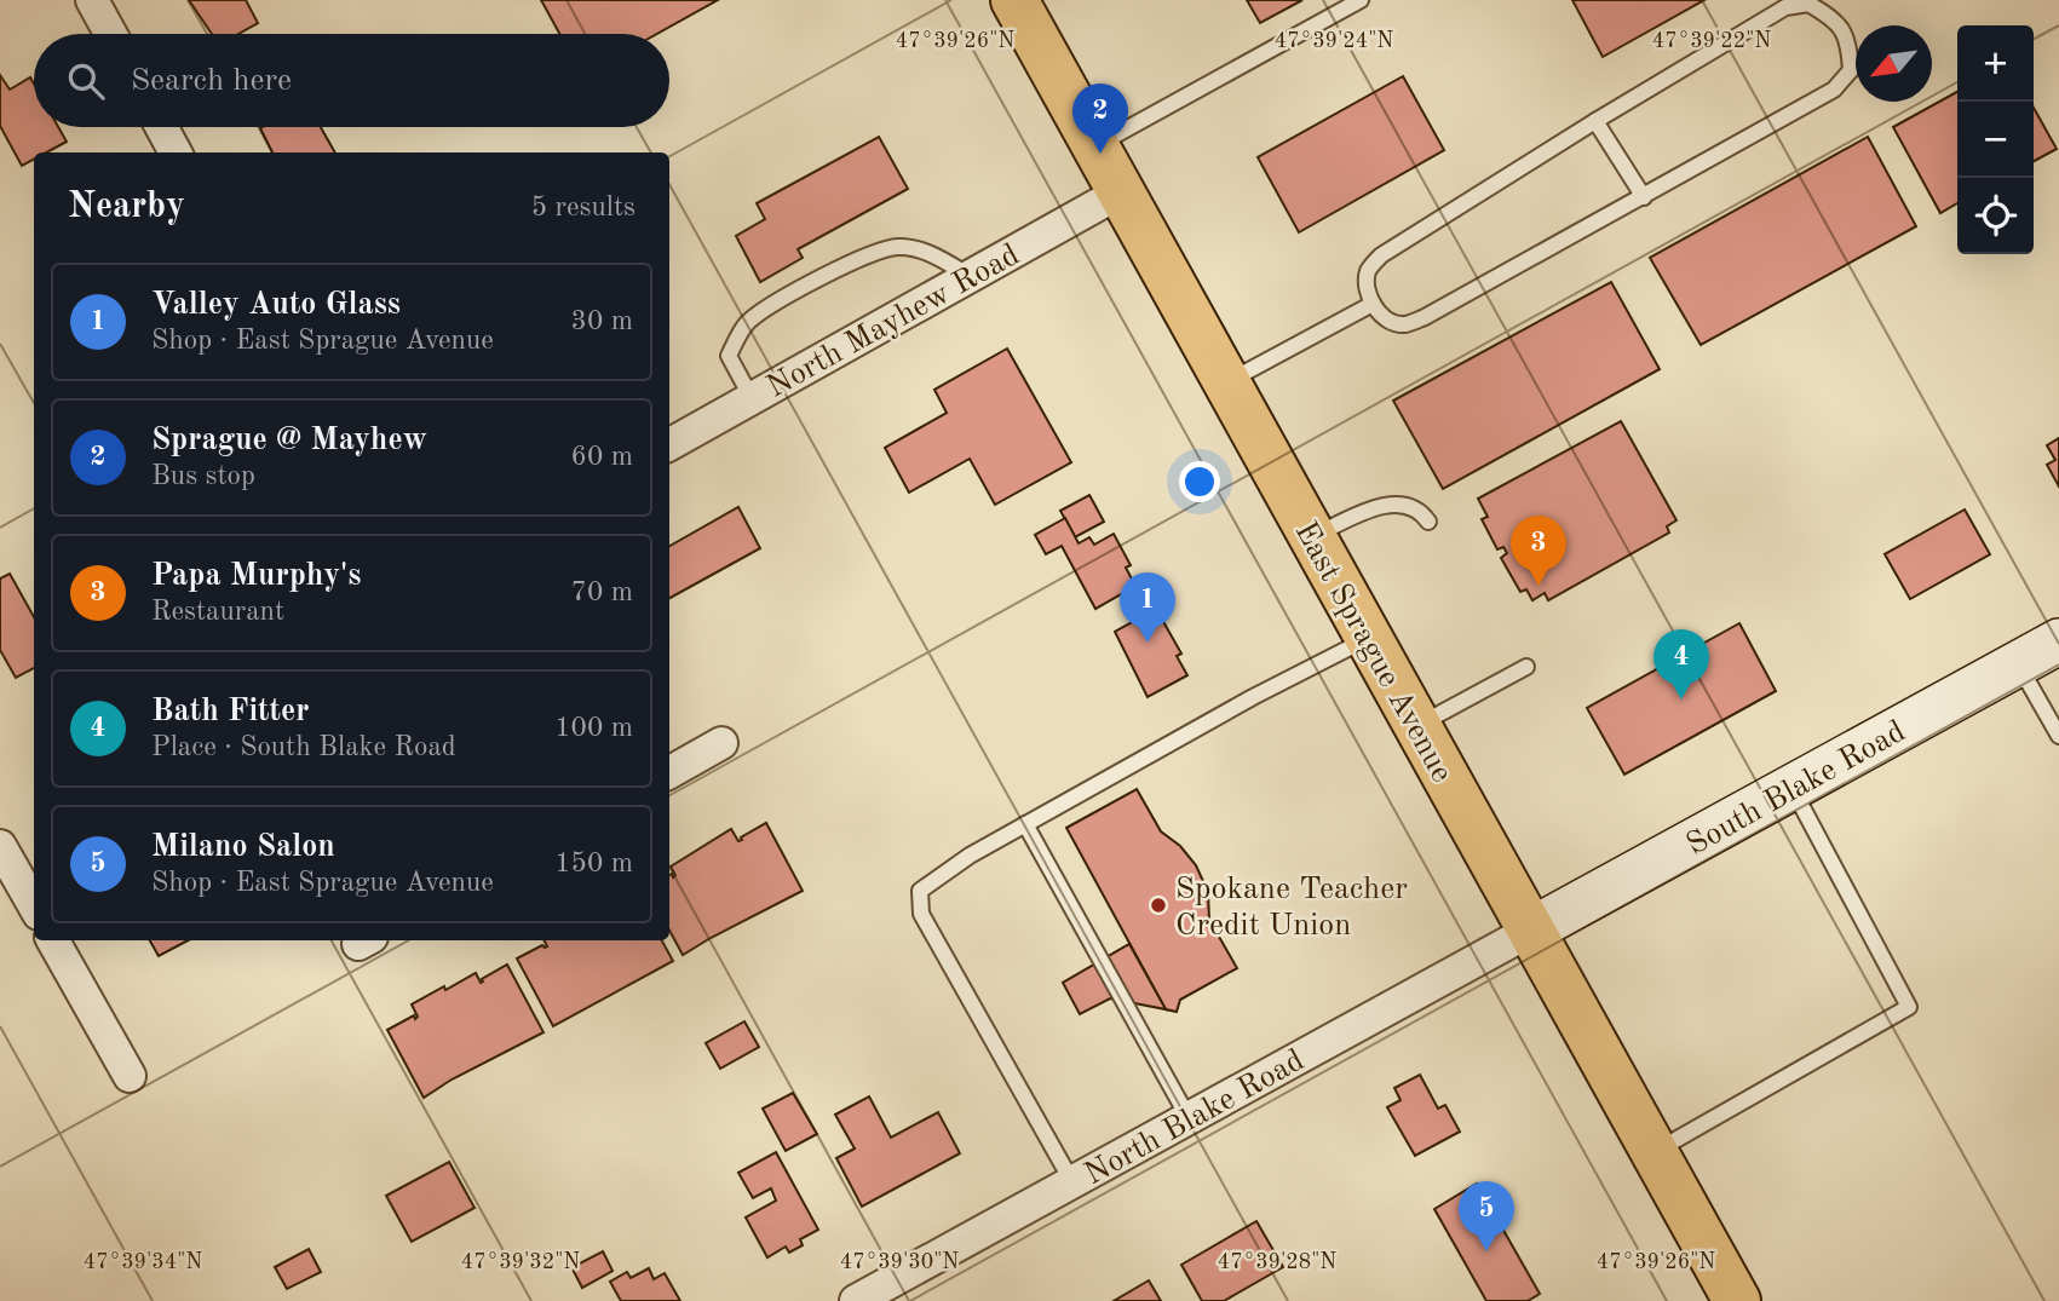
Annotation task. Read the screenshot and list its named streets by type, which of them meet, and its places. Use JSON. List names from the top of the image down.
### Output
{
  "streets": {
    "main road": ["East Sprague Avenue"],
    "street": ["North Mayhew Road", "South Blake Road", "North Blake Road"]
  },
  "crossings": [
    ["North Mayhew Road", "East Sprague Avenue"],
    ["East Sprague Avenue", "South Blake Road"],
    ["East Sprague Avenue", "North Blake Road"],
    ["South Blake Road", "North Blake Road"]
  ],
  "places": ["Spokane Teacher Credit Union"],
  "north": "bottom left",
  "page": {
    "map_buttons": ["+", "−"],
    "search": "Search here",
    "pins": [
      "2",
      "3",
      "1",
      "4",
      "5"
    ],
    "heading": ["Nearby", "5 results"],
    "list": [
      {
        "mark": "1",
        "name": "Valley Auto Glass",
        "note": "Shop · East Sprague Avenue",
        "value": "30 m"
      },
      {
        "mark": "2",
        "name": "Sprague @ Mayhew",
        "note": "Bus stop",
        "value": "60 m"
      },
      {
        "mark": "3",
        "name": "Papa Murphy's",
        "note": "Restaurant",
        "value": "70 m"
      },
      {
        "mark": "4",
        "name": "Bath Fitter",
        "note": "Place · South Blake Road",
        "value": "100 m"
      },
      {
        "mark": "5",
        "name": "Milano Salon",
        "note": "Shop · East Sprague Avenue",
        "value": "150 m"
      }
    ]
  },
  "coordinates": [
    "47°39'26\"N",
    "47°39'24\"N",
    "47°39'22\"N",
    "47°39'34\"N",
    "47°39'32\"N",
    "47°39'30\"N",
    "47°39'28\"N"
  ]
}
